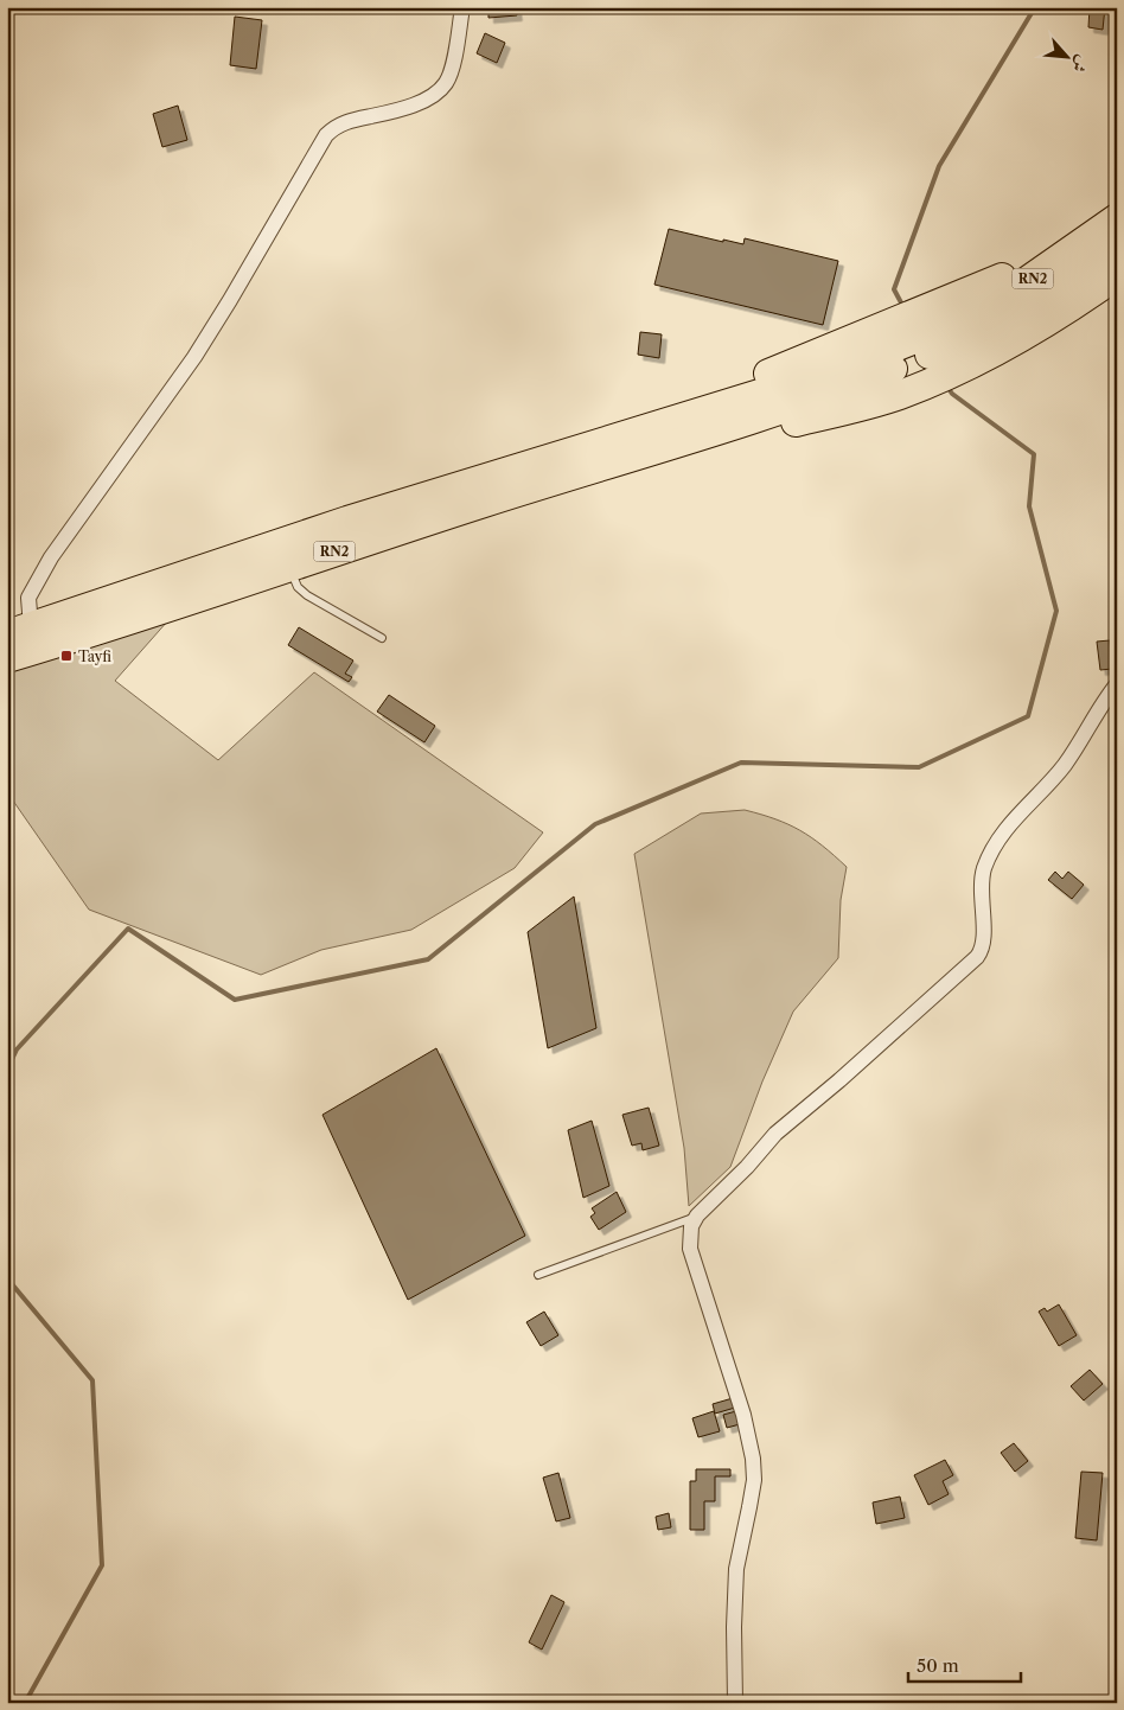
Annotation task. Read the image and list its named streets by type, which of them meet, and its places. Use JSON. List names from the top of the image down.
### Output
{
  "streets": {
    "highway": ["RN2"]
  },
  "places": {
    "transit": ["Tayfi"]
  },
  "scale_bar": "50 m",
  "north": "bottom right"
}
